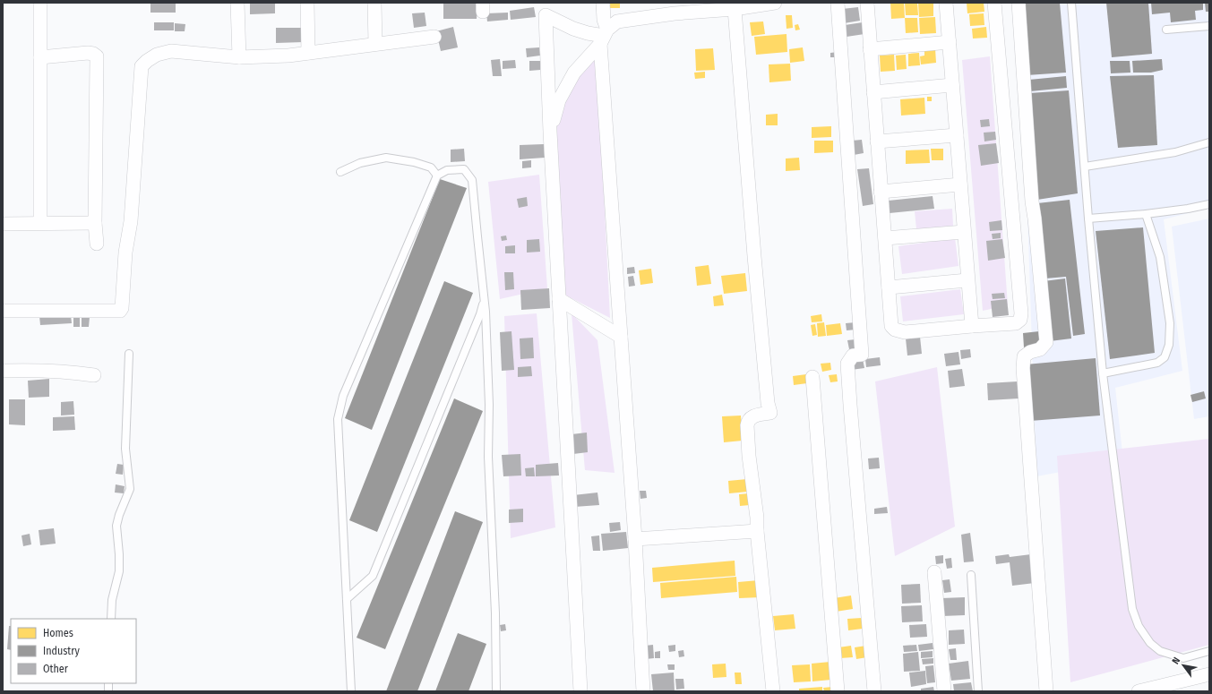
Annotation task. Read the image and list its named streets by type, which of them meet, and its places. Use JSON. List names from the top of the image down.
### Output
{
  "legend": ["Homes", "Industry", "Other"],
  "north": "top left"
}
